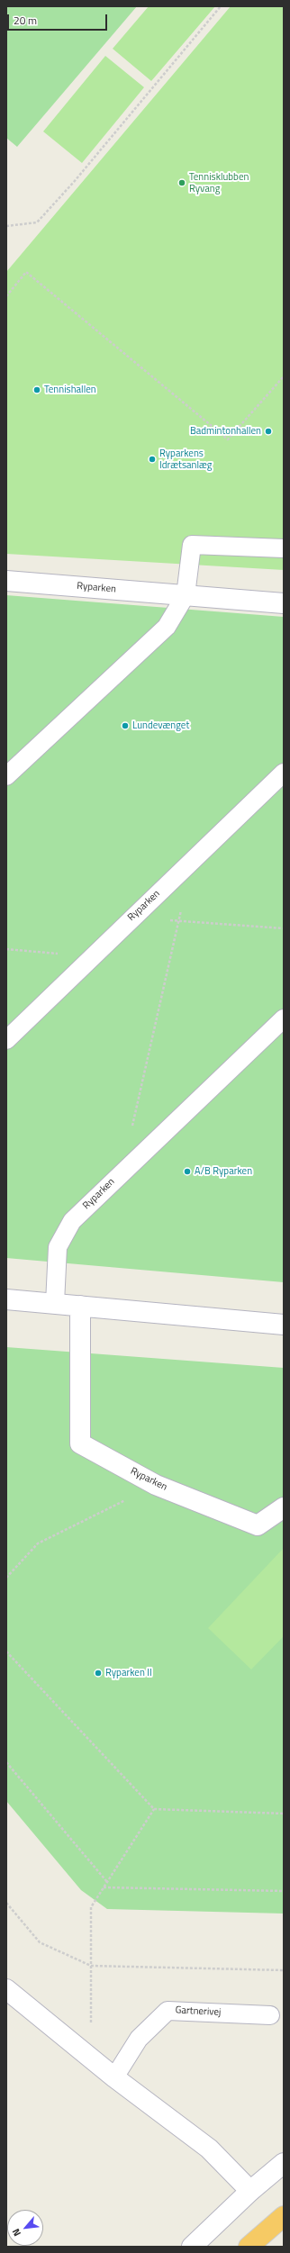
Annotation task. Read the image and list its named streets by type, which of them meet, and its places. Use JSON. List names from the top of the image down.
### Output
{
  "streets": {
    "street": ["Ryparken"],
    "lane": ["Gartnerivej"]
  },
  "places": [
    "Tennisklubben Ryvang",
    "Tennishallen",
    "Badmintonhallen",
    "Ryparkens Idrætsanlæg",
    "Lundevænget",
    "A/B Ryparken",
    "Ryparken II"
  ],
  "scale_bar": "20 m",
  "north": "bottom left"
}
